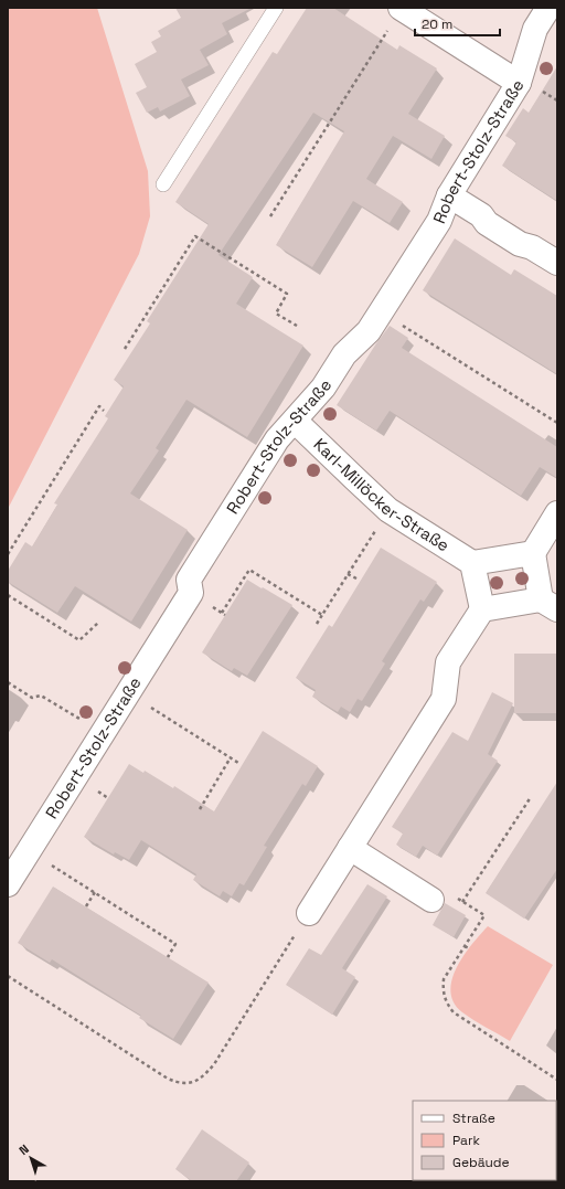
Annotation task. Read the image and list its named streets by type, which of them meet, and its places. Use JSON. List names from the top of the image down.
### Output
{
  "streets": {
    "street": ["Robert-Stolz-Straße", "Karl-Millöcker-Straße"]
  },
  "crossings": [
    ["Robert-Stolz-Straße", "Karl-Millöcker-Straße"]
  ],
  "legend": ["Straße", "Park", "Gebäude"],
  "scale_bar": "20 m",
  "north": "top left"
}
